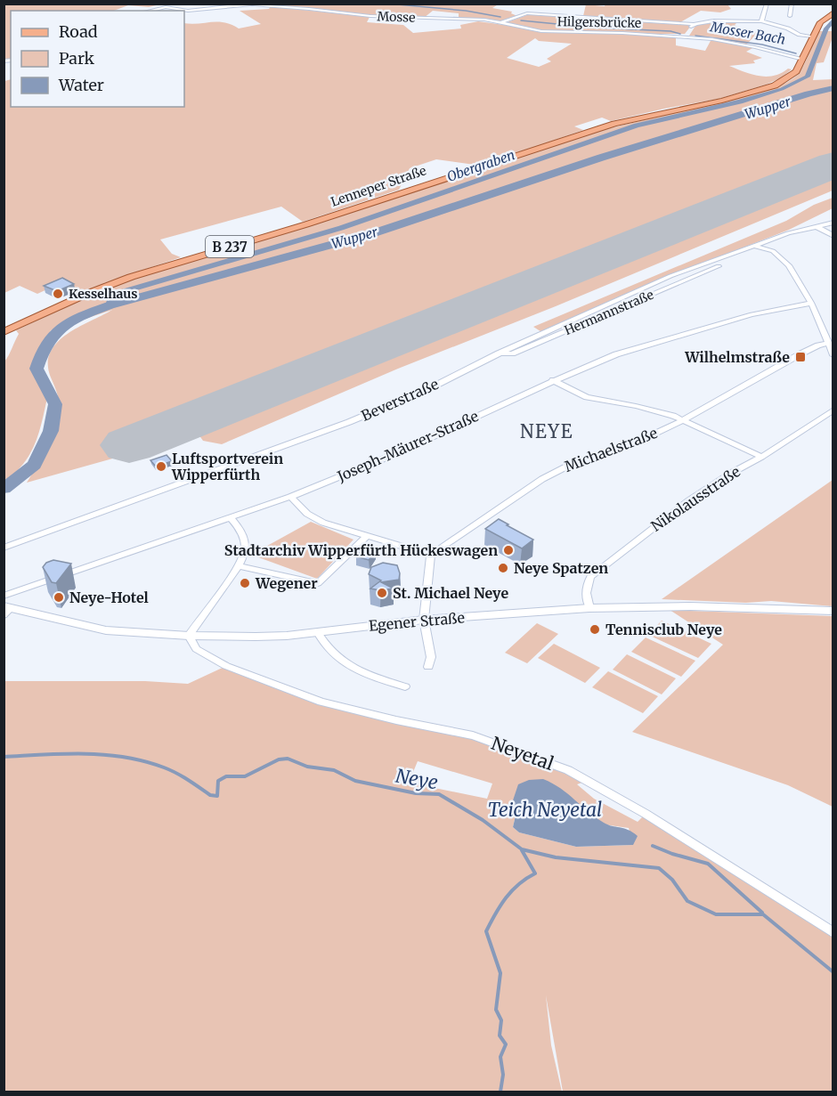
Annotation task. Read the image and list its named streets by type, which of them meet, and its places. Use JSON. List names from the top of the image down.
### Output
{
  "streets": {
    "main road": ["Lenneper Straße", "B 237"],
    "street": [
      "Mosse",
      "Hilgersbrücke",
      "Hermannstraße",
      "Beverstraße",
      "Joseph-Mäurer-Straße",
      "Michaelstraße",
      "Nikolausstraße",
      "Egener Straße",
      "Neyetal"
    ]
  },
  "crossings": [
    ["Mosse", "Hilgersbrücke"],
    ["Hilgersbrücke", "Lenneper Straße"],
    ["Hilgersbrücke", "B 237"],
    ["Lenneper Straße", "B 237"],
    ["Hermannstraße", "Beverstraße"],
    ["Joseph-Mäurer-Straße", "Egener Straße"],
    ["Nikolausstraße", "Egener Straße"],
    ["Egener Straße", "Neyetal"]
  ],
  "districts": ["NEYE"],
  "water": [
    "Mosser Bach",
    "Wupper",
    "Obergraben",
    "Neye",
    "Teich Neyetal"
  ],
  "places": {
    "other": [
      "Kesselhaus",
      "Luftsportverein Wipperfürth",
      "Stadtarchiv Wipperfürth Hückeswagen",
      "Neye Spatzen",
      "Wegener",
      "St. Michael Neye",
      "Neye-Hotel",
      "Tennisclub Neye"
    ],
    "transit": ["Wilhelmstraße"]
  },
  "legend": ["Road", "Park", "Water"]
}
